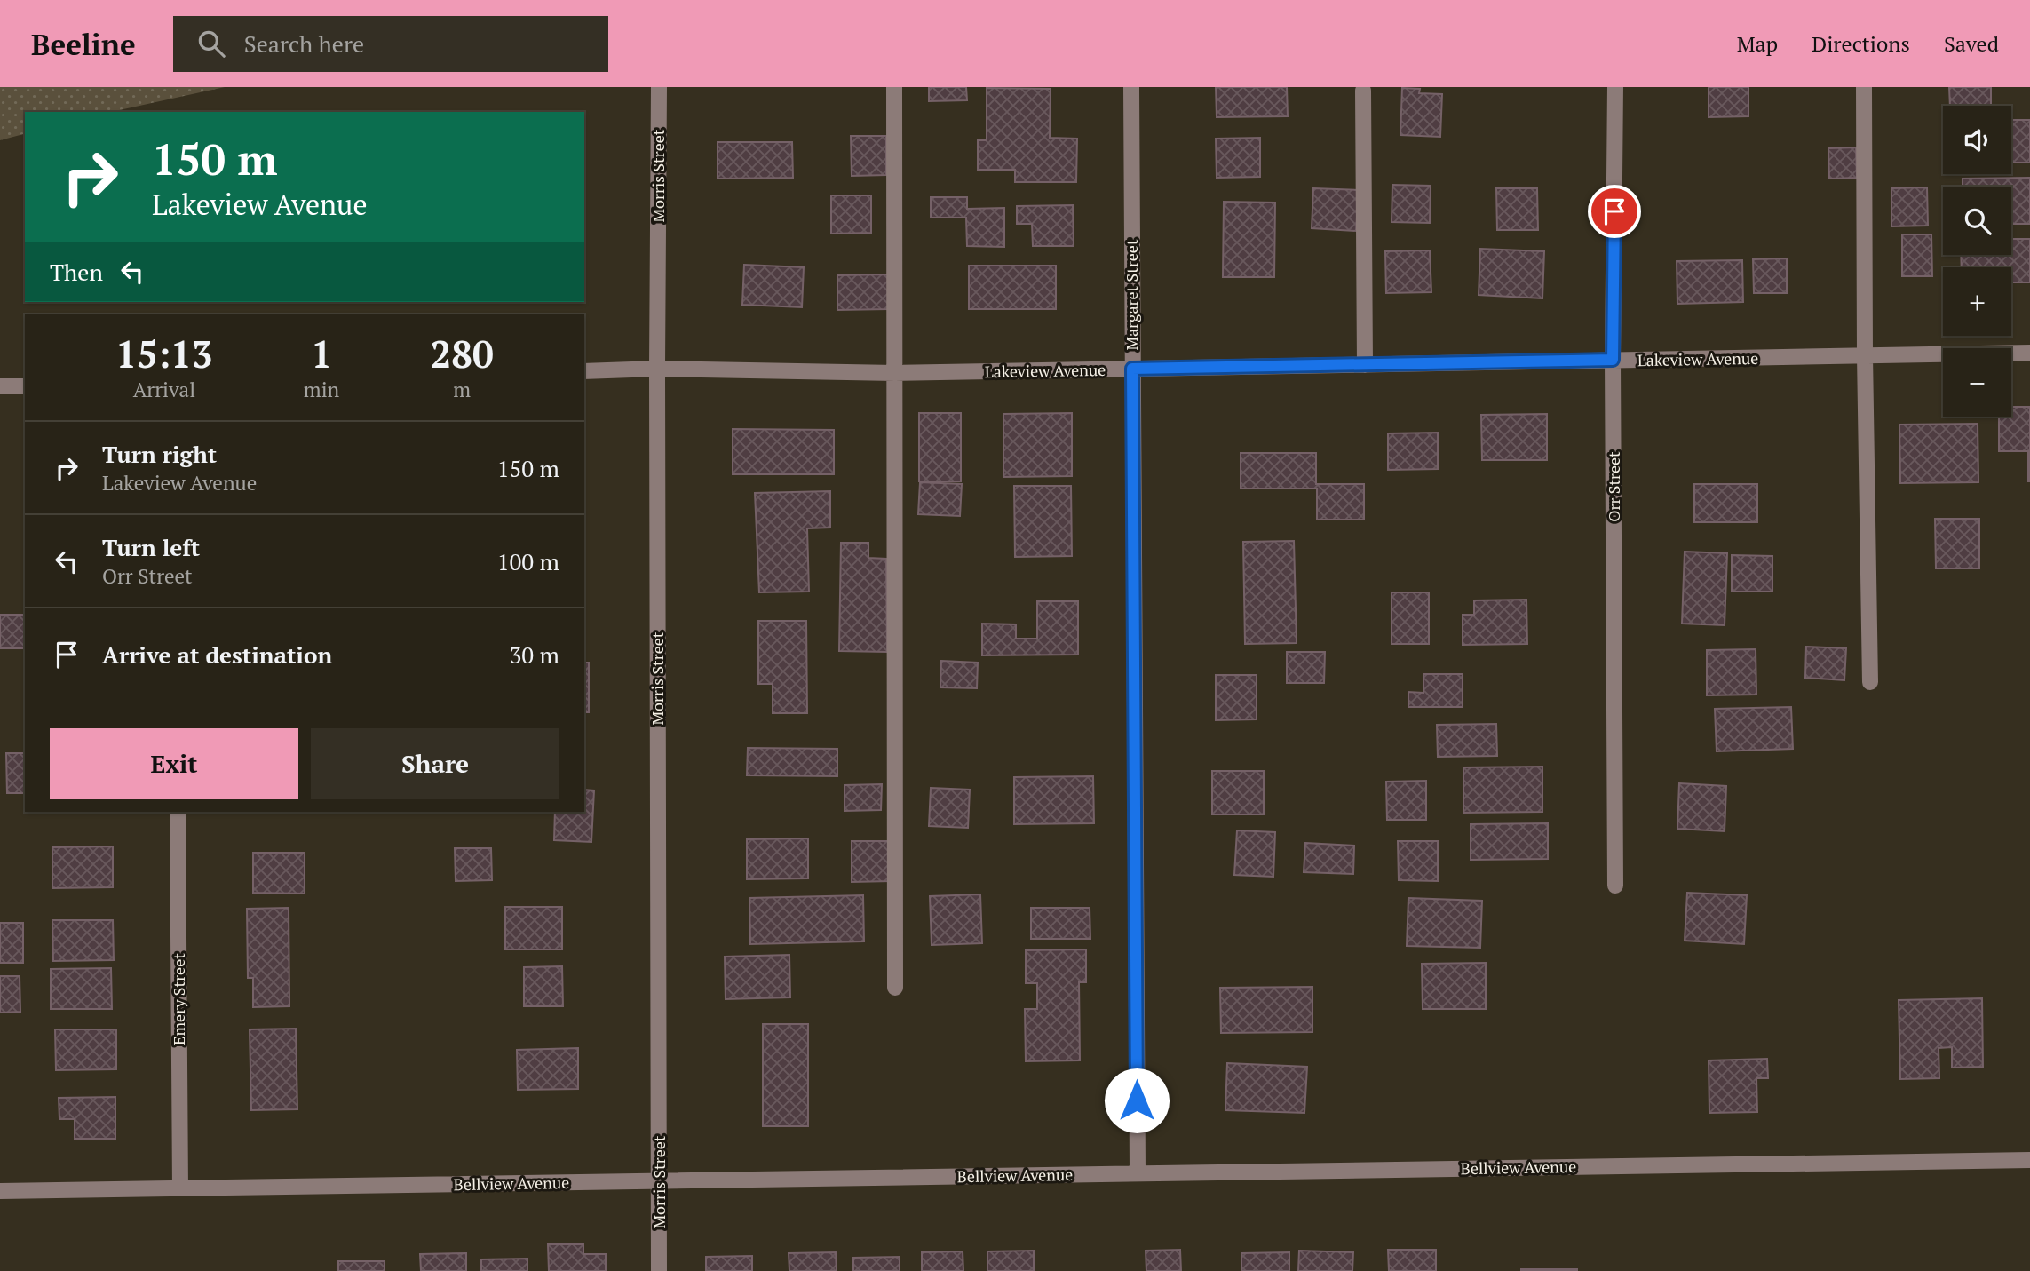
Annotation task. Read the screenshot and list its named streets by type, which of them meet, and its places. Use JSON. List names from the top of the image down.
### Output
{
  "streets": {
    "street": [
      "Morris Street",
      "Margaret Street",
      "Lakeview Avenue",
      "Orr Street",
      "Emery Street",
      "Bellview Avenue"
    ]
  },
  "crossings": [
    ["Morris Street", "Lakeview Avenue"],
    ["Morris Street", "Bellview Avenue"],
    ["Margaret Street", "Lakeview Avenue"],
    ["Margaret Street", "Bellview Avenue"],
    ["Lakeview Avenue", "Orr Street"],
    ["Emery Street", "Bellview Avenue"]
  ],
  "page": {
    "header": "Beeline",
    "search": "Search here",
    "nav": ["Map", "Directions", "Saved"],
    "map_buttons": ["+", "−"],
    "turn": ["150 m", "Lakeview Avenue"],
    "then": "Then",
    "eta": [
      "15:13",
      "Arrival",
      "1",
      "min",
      "280",
      "m"
    ],
    "list": [
      {
        "name": "Turn right",
        "note": "Lakeview Avenue",
        "value": "150 m"
      },
      {
        "name": "Turn left",
        "note": "Orr Street",
        "value": "100 m"
      },
      {
        "name": "Arrive at destination",
        "value": "30 m"
      }
    ],
    "buttons": ["Exit", "Share"]
  }
}
